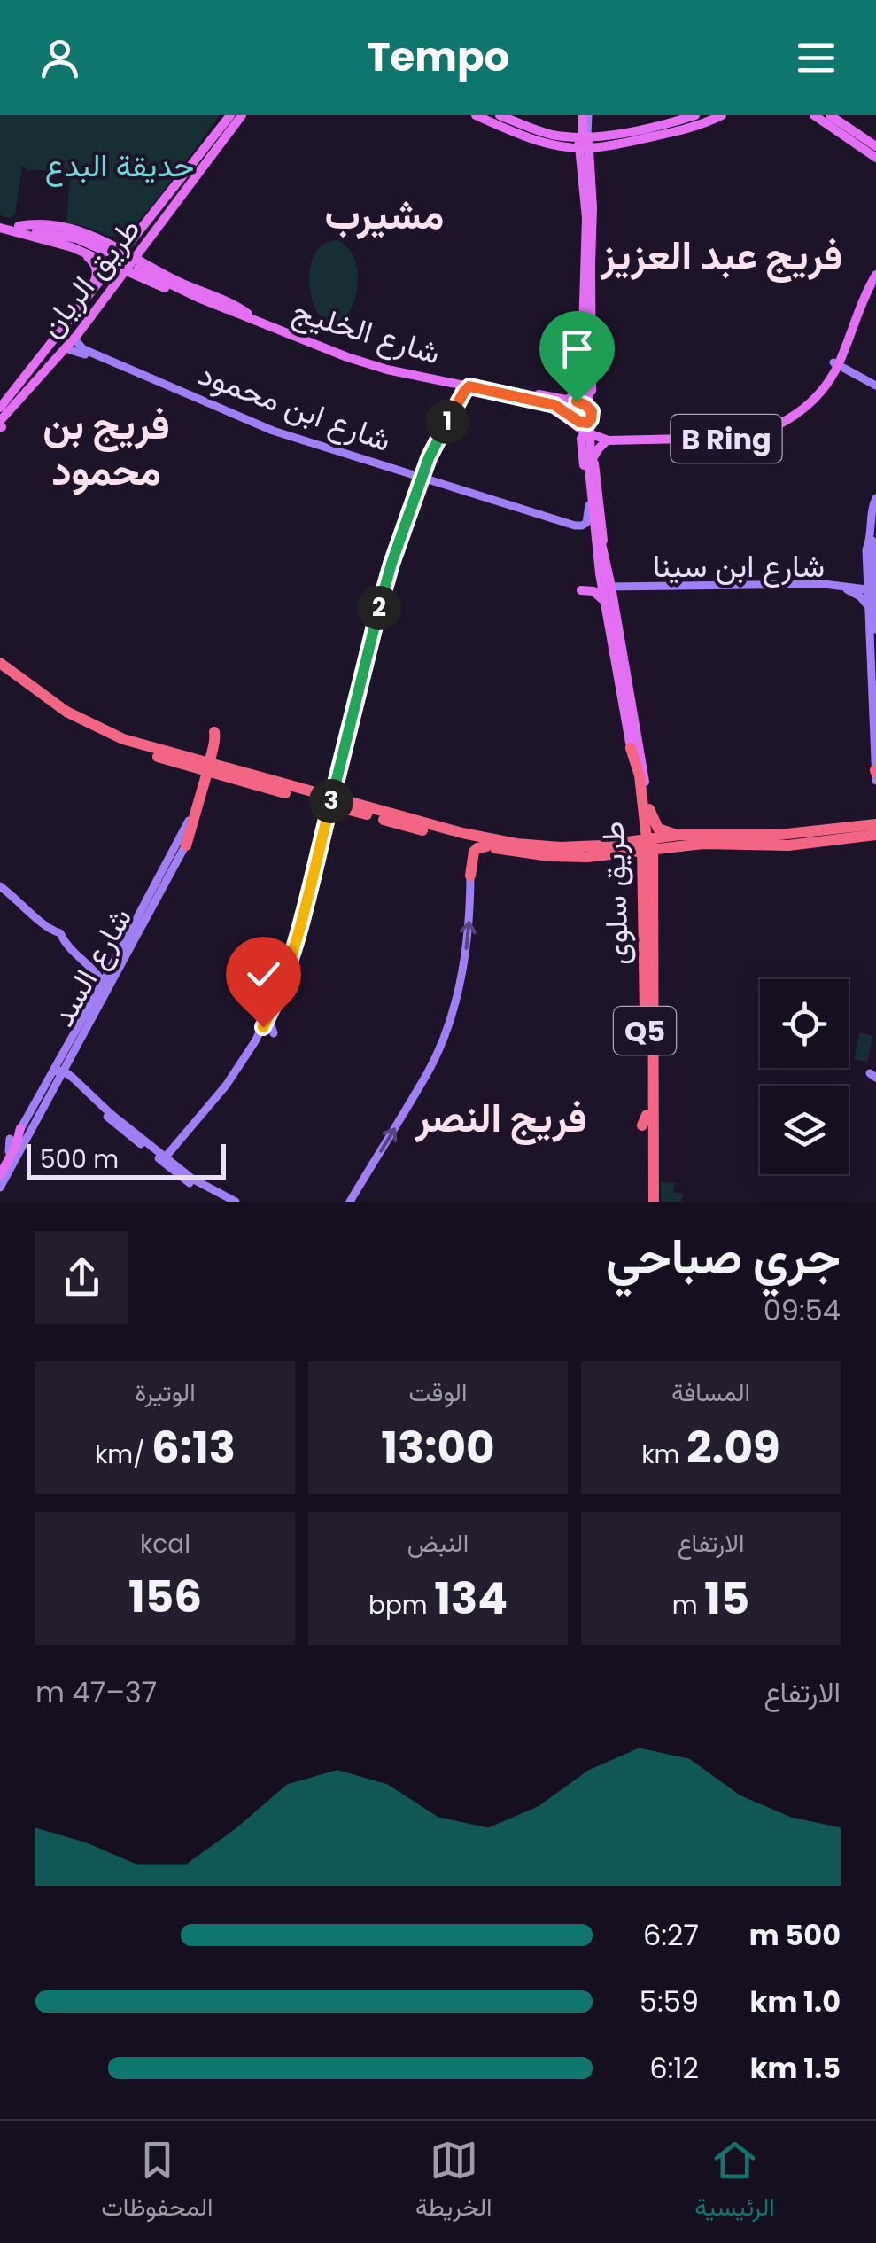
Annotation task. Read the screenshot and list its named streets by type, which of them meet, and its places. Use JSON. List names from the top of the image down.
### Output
{
  "streets": {
    "highway": ["طريق سلوى", "Q5"],
    "main road": ["طريق الريان", "شارع الخليج", "B Ring"],
    "street": ["شارع ابن محمود", "شارع ابن سينا", "شارع السد"]
  },
  "crossings": [
    ["طريق الريان", "شارع الخليج"],
    ["شارع ابن محمود", "Q5"],
    ["شارع ابن سينا", "طريق سلوى"],
    ["شارع ابن سينا", "Q5"],
    ["طريق سلوى", "Q5"]
  ],
  "districts": [
    "مشيرب",
    "فريج عبد العزيز",
    "فريج بن محمود",
    "فريج النصر"
  ],
  "parks": ["حديقة البدع"],
  "scale_bar": "500 m",
  "page": {
    "header": "Tempo",
    "pins": ["1", "2", "3"],
    "scale": "500 m",
    "heading": ["جري صباحي", "09:54"],
    "stats": [
      ["المسافة", "2.09 km"],
      ["الوقت", "13:00"],
      ["الوتيرة", "6:13 /km"],
      ["الارتفاع", "15 m"],
      ["النبض", "134 bpm"],
      ["kcal", "156"]
    ],
    "chart": ["الارتفاع", "37–47 m"],
    "list": [
      {
        "name": "500 m",
        "note": "6:27"
      },
      {
        "name": "1.0 km",
        "note": "5:59"
      },
      {
        "name": "1.5 km",
        "note": "6:12"
      }
    ],
    "tabs": ["الرئيسية", "الخريطة", "المحفوظات"]
  }
}
